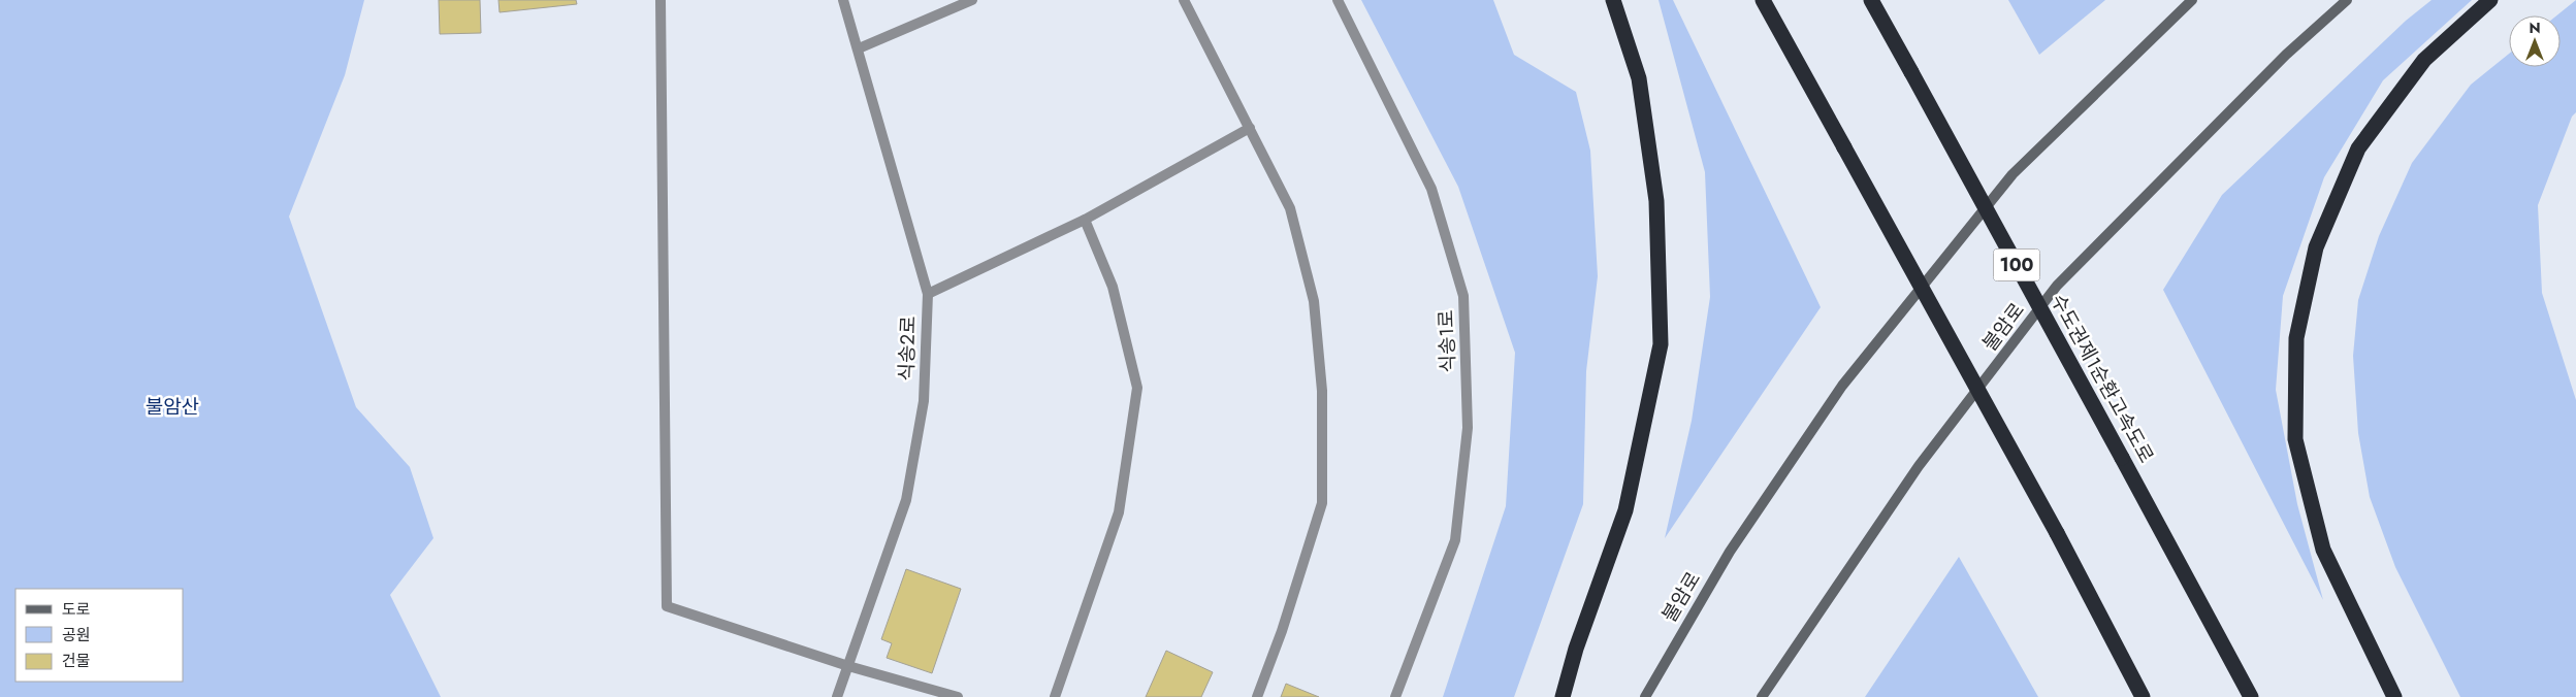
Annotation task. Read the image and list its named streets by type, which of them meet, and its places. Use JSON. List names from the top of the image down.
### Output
{
  "streets": {
    "highway": ["100", "수도권제1순환고속도로"],
    "street": ["불암로", "식송1로", "식송2로"]
  },
  "parks": ["불암산"],
  "legend": ["도로", "공원", "건물"],
  "north": "top"
}
